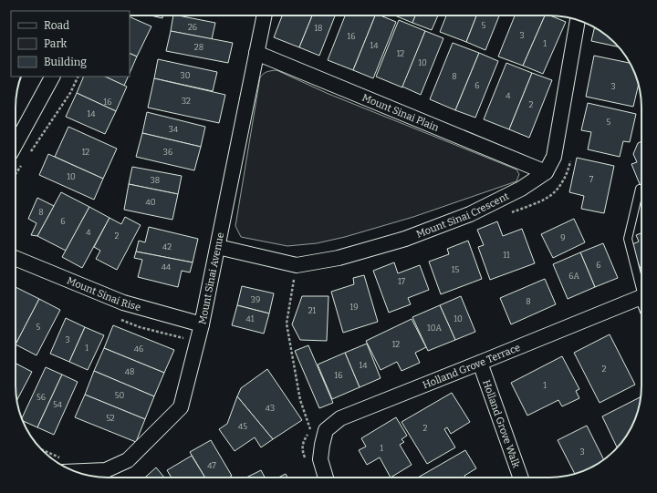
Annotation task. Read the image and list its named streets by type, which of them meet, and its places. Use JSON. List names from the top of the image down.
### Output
{
  "streets": {
    "street": [
      "Mount Sinai Plain",
      "Mount Sinai Crescent",
      "Mount Sinai Avenue",
      "Mount Sinai Rise",
      "Holland Grove Terrace",
      "Holland Grove Walk"
    ]
  },
  "crossings": [
    ["Mount Sinai Plain", "Mount Sinai Crescent"],
    ["Mount Sinai Plain", "Mount Sinai Avenue"],
    ["Mount Sinai Crescent", "Mount Sinai Avenue"],
    ["Mount Sinai Avenue", "Mount Sinai Rise"],
    ["Holland Grove Terrace", "Holland Grove Walk"]
  ],
  "house_numbers": [
    "5",
    "26",
    "18",
    "3",
    "16",
    "1",
    "14",
    "28",
    "12",
    "10",
    "30",
    "8",
    "6",
    "3",
    "4",
    "32",
    "16",
    "2",
    "14",
    "5",
    "34",
    "12",
    "36",
    "10",
    "7",
    "38",
    "40",
    "8",
    "6",
    "4",
    "2",
    "9",
    "42",
    "11",
    "6",
    "44",
    "15",
    "6A",
    "17",
    "39",
    "8",
    "19",
    "21",
    "41",
    "10",
    "5",
    "10A",
    "3",
    "12",
    "1",
    "46",
    "14",
    "2",
    "48",
    "16",
    "1",
    "50",
    "56",
    "54",
    "43",
    "52",
    "45",
    "2",
    "1",
    "3",
    "47"
  ],
  "legend": ["Road", "Park", "Building"]
}
